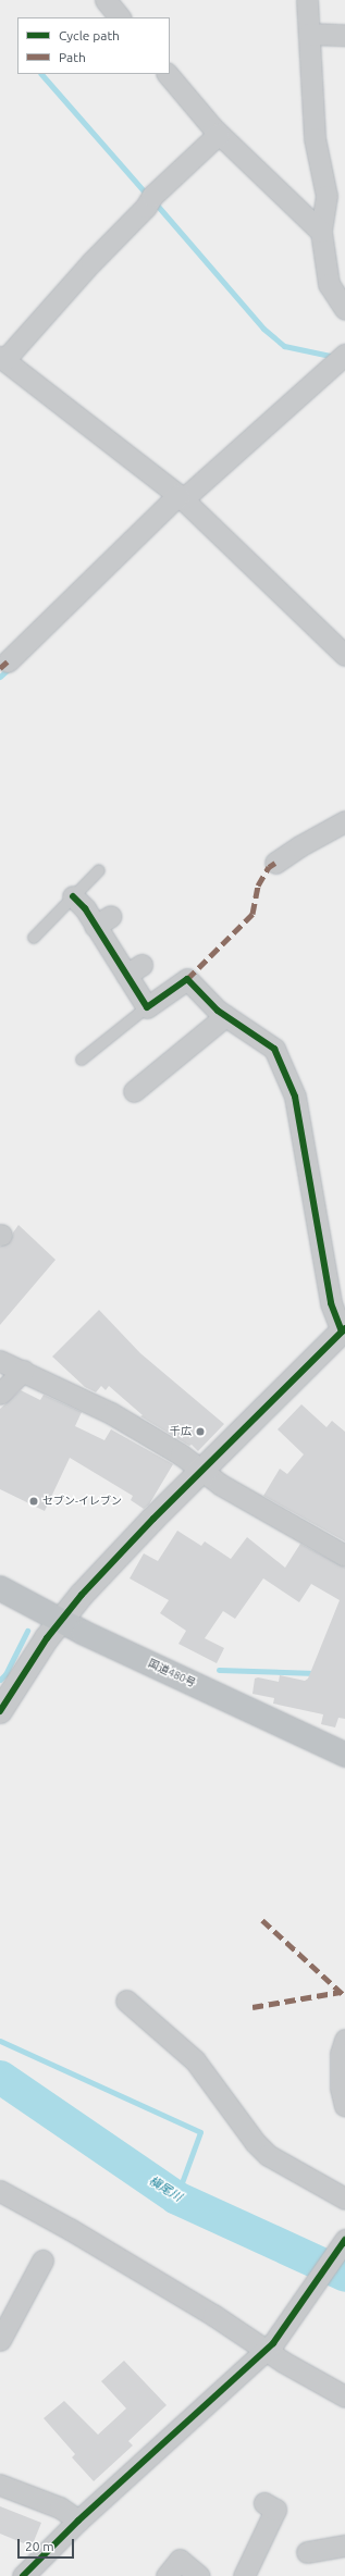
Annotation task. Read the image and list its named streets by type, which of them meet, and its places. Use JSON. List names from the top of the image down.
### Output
{
  "streets": {
    "highway": ["国道480号"]
  },
  "water": ["槇尾川"],
  "places": ["千広", "セブン-イレブン"],
  "legend": ["Cycle path", "Path"],
  "scale_bar": "20 m"
}
